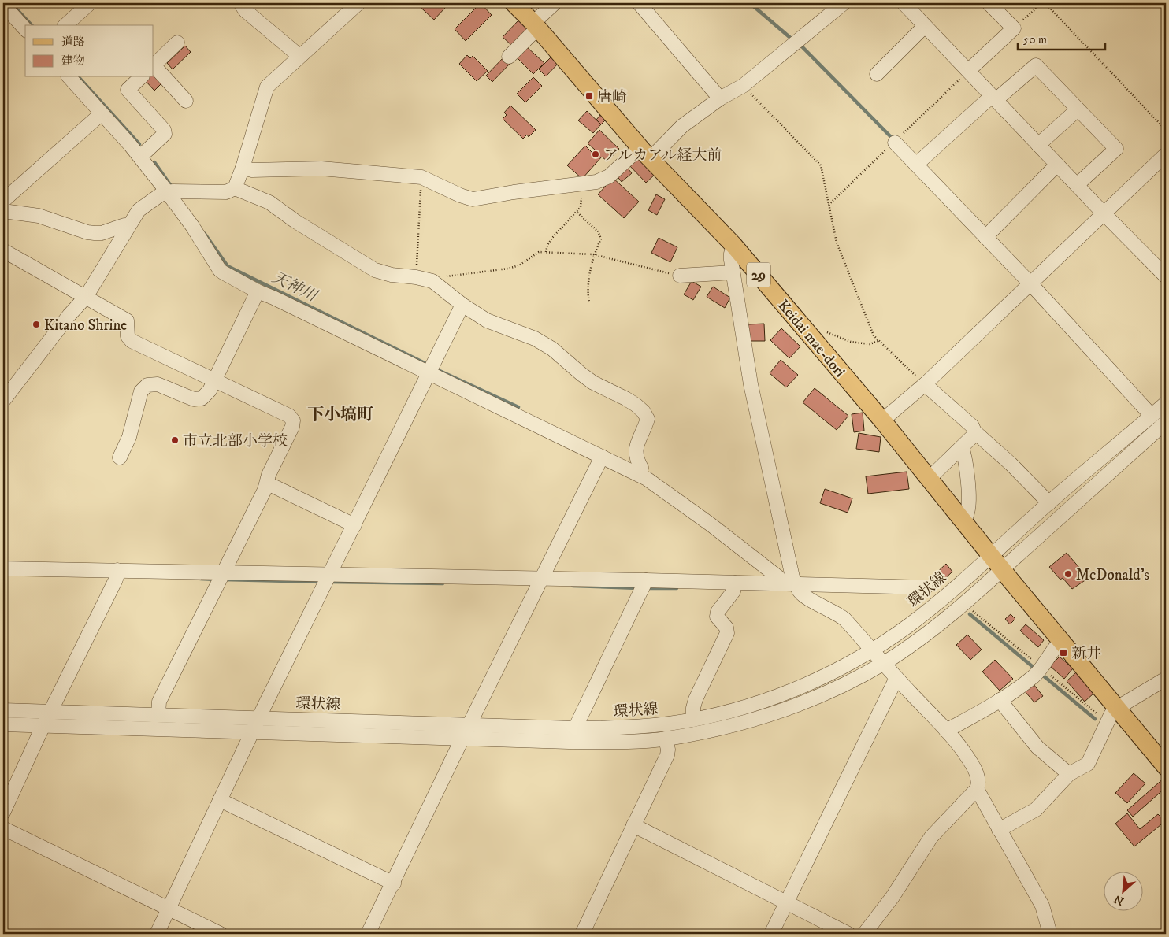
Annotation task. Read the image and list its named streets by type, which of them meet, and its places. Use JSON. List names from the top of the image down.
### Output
{
  "streets": {
    "main road": ["29", "Keidai mae-dori"],
    "street": ["環状線"]
  },
  "crossings": [
    ["29", "Keidai mae-dori"],
    ["29", "環状線"],
    ["Keidai mae-dori", "環状線"]
  ],
  "districts": ["下小塙町"],
  "water": ["天神川"],
  "places": {
    "transit": ["唐崎", "新井"],
    "other": [
      "アルカアル経大前",
      "Kitano Shrine",
      "市立北部小学校",
      "McDonald's"
    ]
  },
  "legend": ["道路", "建物"],
  "scale_bar": "50 m",
  "north": "bottom left"
}
